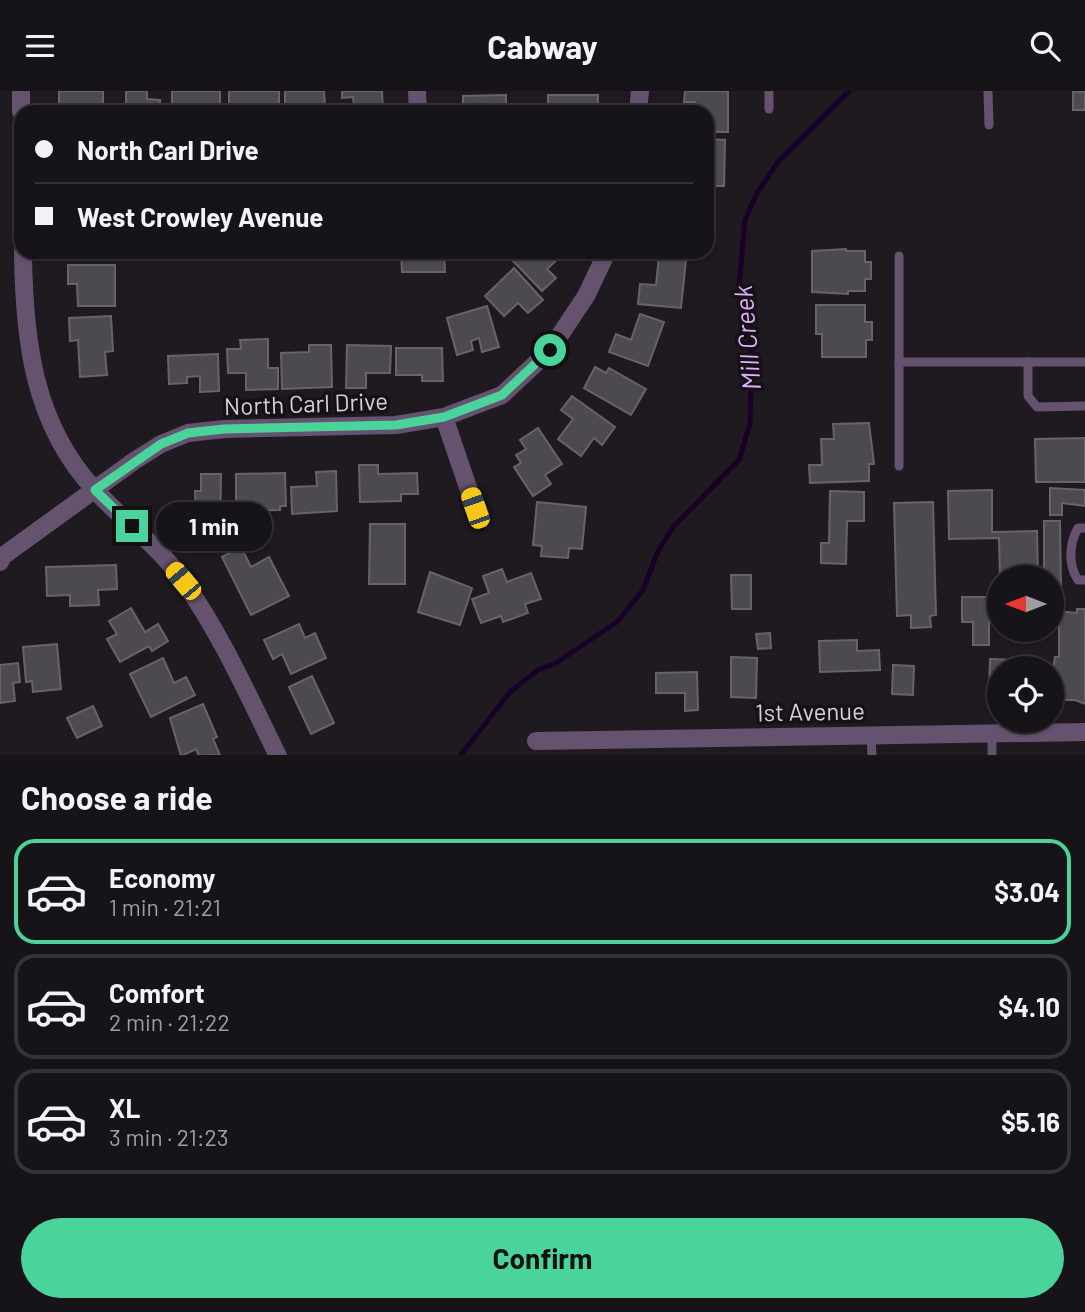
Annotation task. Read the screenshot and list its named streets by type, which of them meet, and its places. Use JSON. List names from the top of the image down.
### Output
{
  "streets": {
    "street": ["North Carl Drive", "1st Avenue"]
  },
  "water": ["Mill Creek"],
  "north": "left",
  "page": {
    "header": "Cabway",
    "banner": ["North Carl Drive", "West Crowley Avenue"],
    "bubble": "1 min",
    "heading": "Choose a ride",
    "list": [
      {
        "name": "Economy",
        "note": "1 min · 21:21",
        "value": "$3.04"
      },
      {
        "name": "Comfort",
        "note": "2 min · 21:22",
        "value": "$4.10"
      },
      {
        "name": "XL",
        "note": "3 min · 21:23",
        "value": "$5.16"
      }
    ],
    "buttons": "Confirm"
  }
}
